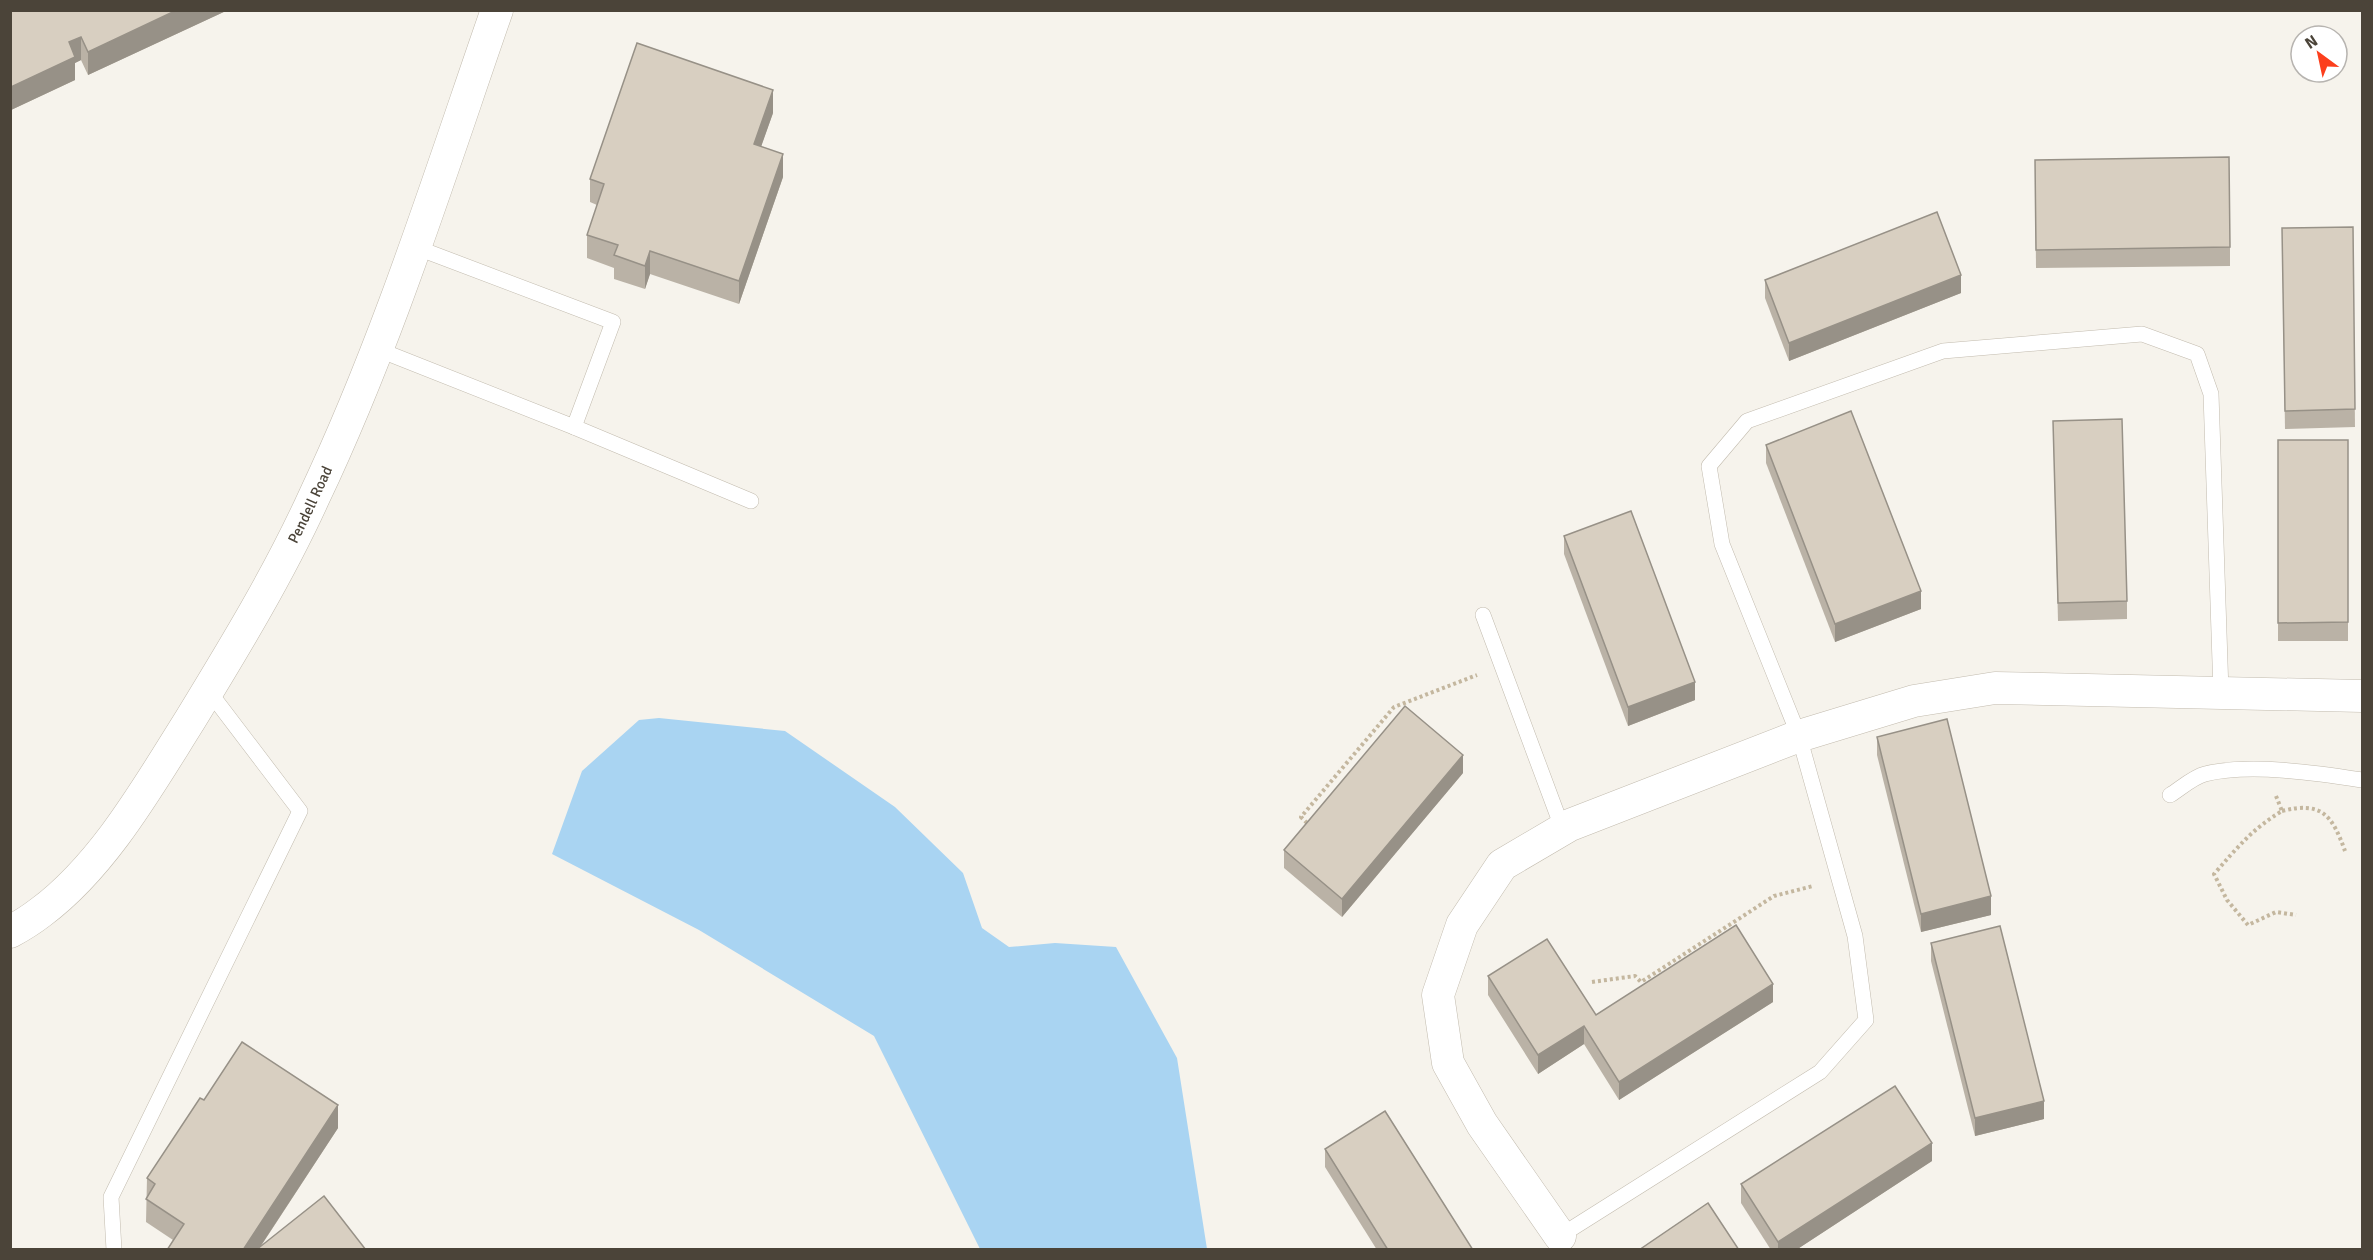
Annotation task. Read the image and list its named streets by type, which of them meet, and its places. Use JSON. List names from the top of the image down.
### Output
{
  "streets": {
    "street": ["Pendell Road"]
  },
  "north": "top left"
}
